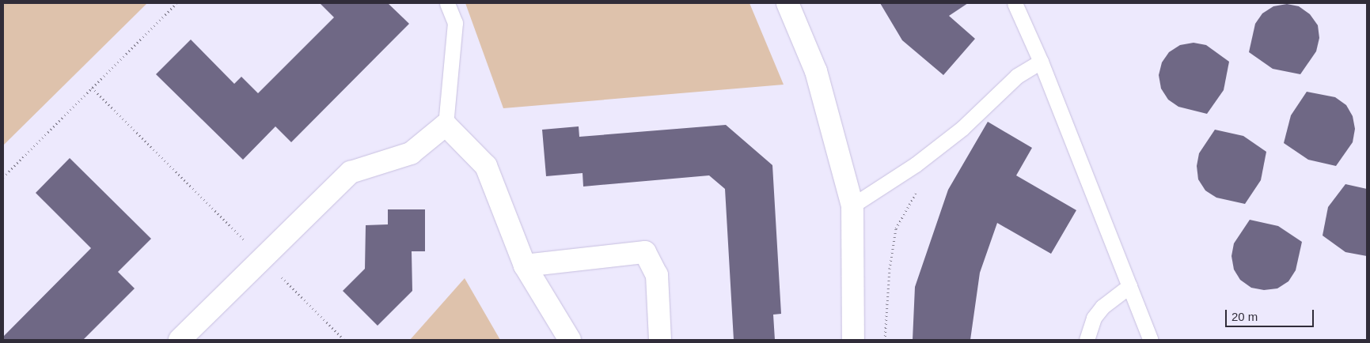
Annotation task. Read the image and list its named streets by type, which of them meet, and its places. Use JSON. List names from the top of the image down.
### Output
{
  "scale_bar": "20 m"
}
